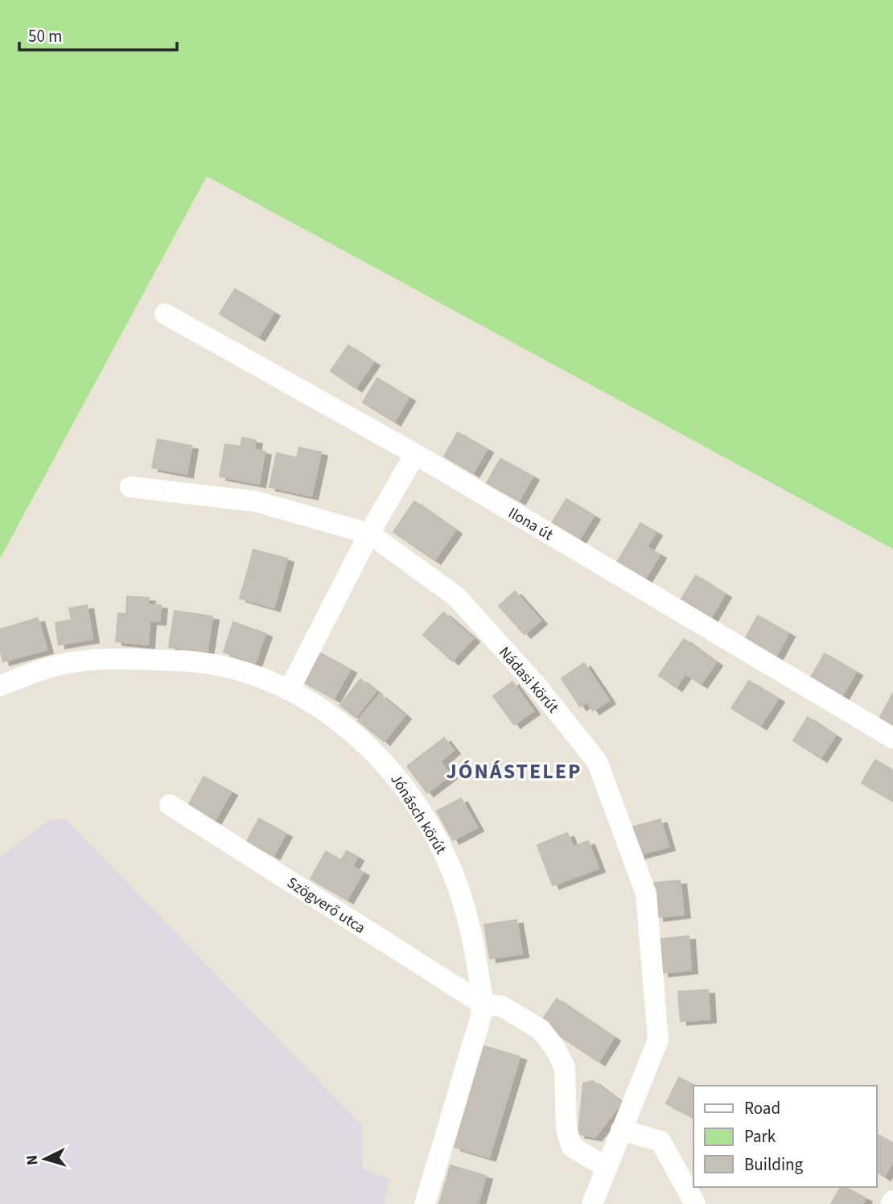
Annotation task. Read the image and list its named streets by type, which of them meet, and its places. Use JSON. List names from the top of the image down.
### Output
{
  "streets": {
    "street": [
      "Ilona út",
      "Nádasi körút",
      "Jónásch körút",
      "Szögverő utca"
    ]
  },
  "crossings": [
    ["Nádasi körút", "Szögverő utca"],
    ["Jónásch körút", "Szögverő utca"]
  ],
  "districts": ["JÓNÁSTELEP"],
  "legend": ["Road", "Park", "Building"],
  "scale_bar": "50 m",
  "north": "left"
}
